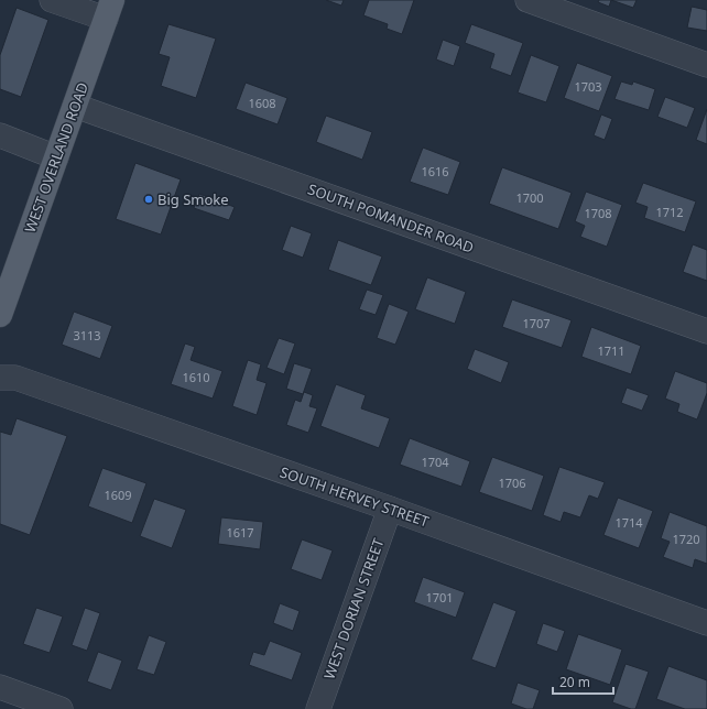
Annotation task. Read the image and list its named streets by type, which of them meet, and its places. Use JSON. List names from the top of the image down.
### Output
{
  "streets": {
    "main road": ["WEST OVERLAND ROAD"],
    "street": ["SOUTH POMANDER ROAD", "SOUTH HERVEY STREET", "WEST DORIAN STREET"]
  },
  "crossings": [
    ["WEST OVERLAND ROAD", "SOUTH POMANDER ROAD"],
    ["SOUTH HERVEY STREET", "WEST DORIAN STREET"]
  ],
  "places": ["Big Smoke"],
  "house_numbers": [
    "1703",
    "1608",
    "1616",
    "1700",
    "1712",
    "1708",
    "1707",
    "3113",
    "1711",
    "1610",
    "1704",
    "1706",
    "1609",
    "1714",
    "1617",
    "1720",
    "1701"
  ],
  "scale_bar": "20 m"
}
